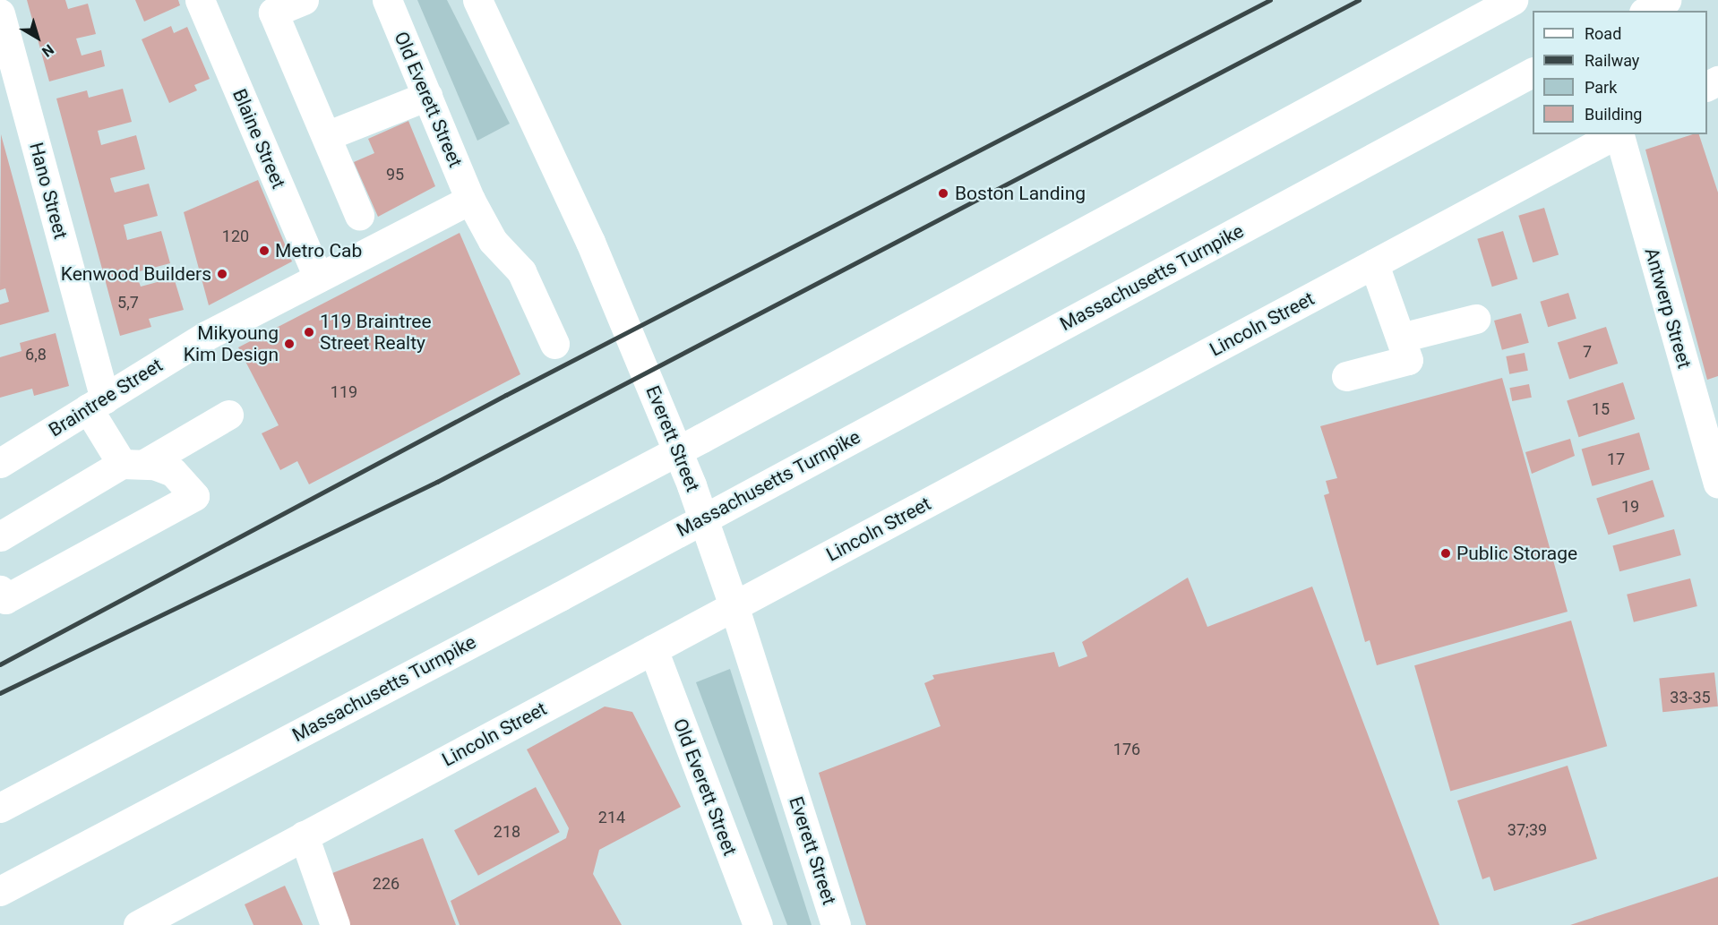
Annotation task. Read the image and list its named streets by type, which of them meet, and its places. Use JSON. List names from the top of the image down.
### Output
{
  "streets": {
    "main road": [
      "Old Everett Street",
      "Blaine Street",
      "Hano Street",
      "Massachusetts Turnpike",
      "Antwerp Street",
      "Lincoln Street",
      "Braintree Street",
      "Everett Street"
    ]
  },
  "crossings": [
    ["Old Everett Street", "Lincoln Street"],
    ["Old Everett Street", "Braintree Street"],
    ["Blaine Street", "Braintree Street"],
    ["Hano Street", "Braintree Street"]
  ],
  "places": [
    "Boston Landing",
    "Metro Cab",
    "Kenwood Builders",
    "119 Braintree Street Realty",
    "Mikyoung Kim Design",
    "Public Storage"
  ],
  "house_numbers": [
    "95",
    "120",
    "5,7",
    "7",
    "6,8",
    "119",
    "15",
    "17",
    "19",
    "33-35",
    "176",
    "214",
    "37;39",
    "218",
    "226"
  ],
  "legend": [
    "Road",
    "Railway",
    "Park",
    "Building"
  ],
  "north": "bottom right"
}
